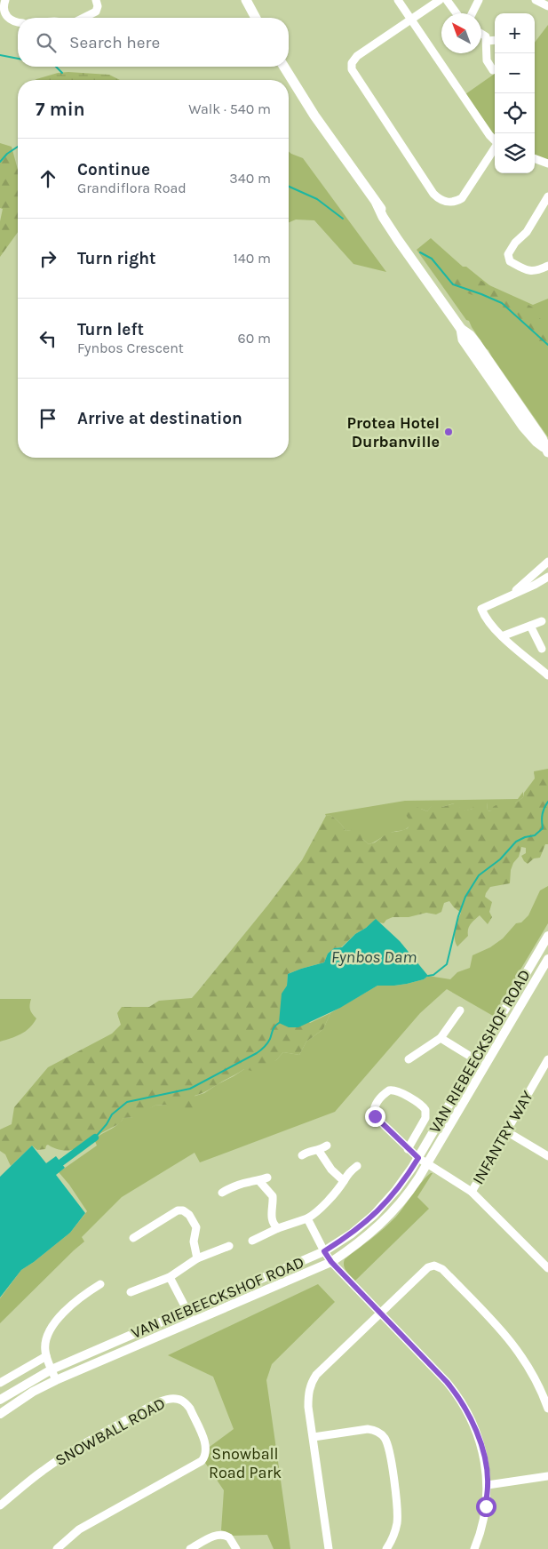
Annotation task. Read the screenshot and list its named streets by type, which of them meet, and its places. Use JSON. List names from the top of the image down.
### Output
{
  "streets": {
    "street": ["VAN RIEBEECKSHOF ROAD", "INFANTRY WAY", "SNOWBALL ROAD"]
  },
  "water": ["Fynbos Dam"],
  "parks": ["Snowball Road Park"],
  "places": ["Protea Hotel Durbanville"],
  "north": "top left",
  "page": {
    "map_buttons": ["+", "−"],
    "search": "Search here",
    "heading": ["7 min", "Walk · 540 m"],
    "list": [
      ["Continue", "Grandiflora Road", "340 m"],
      ["Turn right", "140 m"],
      ["Turn left", "Fynbos Crescent", "60 m"],
      "Arrive at destination"
    ]
  }
}
